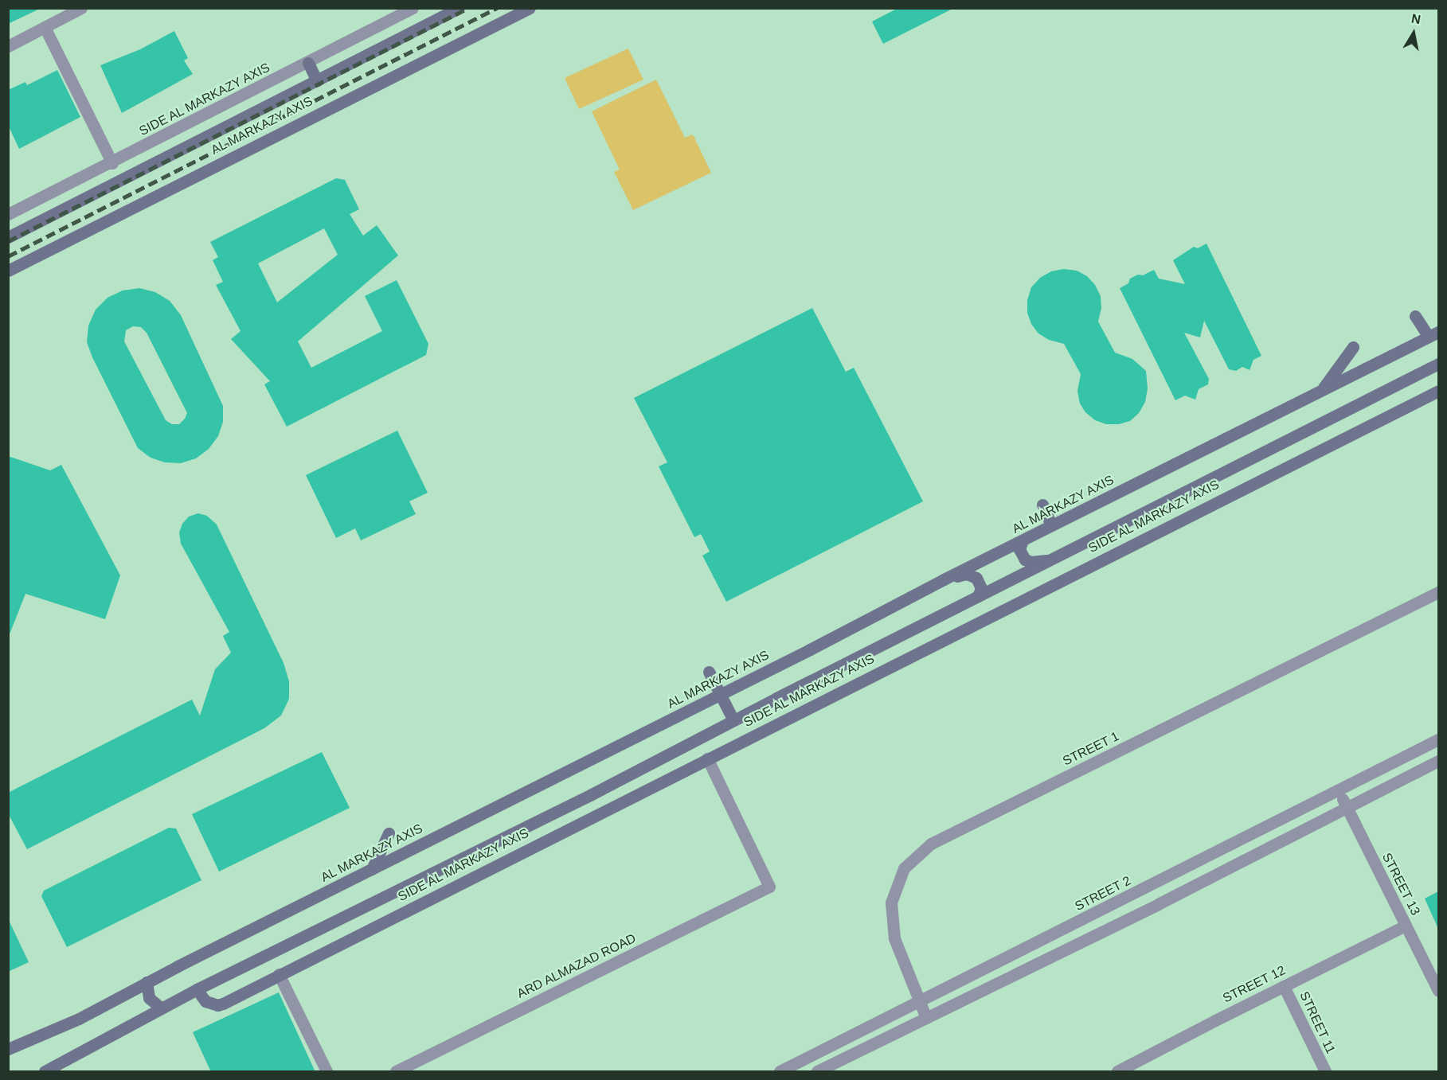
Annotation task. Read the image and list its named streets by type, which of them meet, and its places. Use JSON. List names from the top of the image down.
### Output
{
  "streets": {
    "main road": ["SIDE AL MARKAZY AXIS", "AL MARKAZY AXIS"],
    "street": [
      "STREET 1",
      "STREET 13",
      "STREET 2",
      "ARD ALMAZAD ROAD",
      "STREET 12",
      "STREET 11"
    ]
  },
  "crossings": [
    ["SIDE AL MARKAZY AXIS", "ARD ALMAZAD ROAD"],
    ["STREET 1", "STREET 2"],
    ["STREET 13", "STREET 2"],
    ["STREET 13", "STREET 12"],
    ["STREET 12", "STREET 11"]
  ],
  "north": "top"
}
